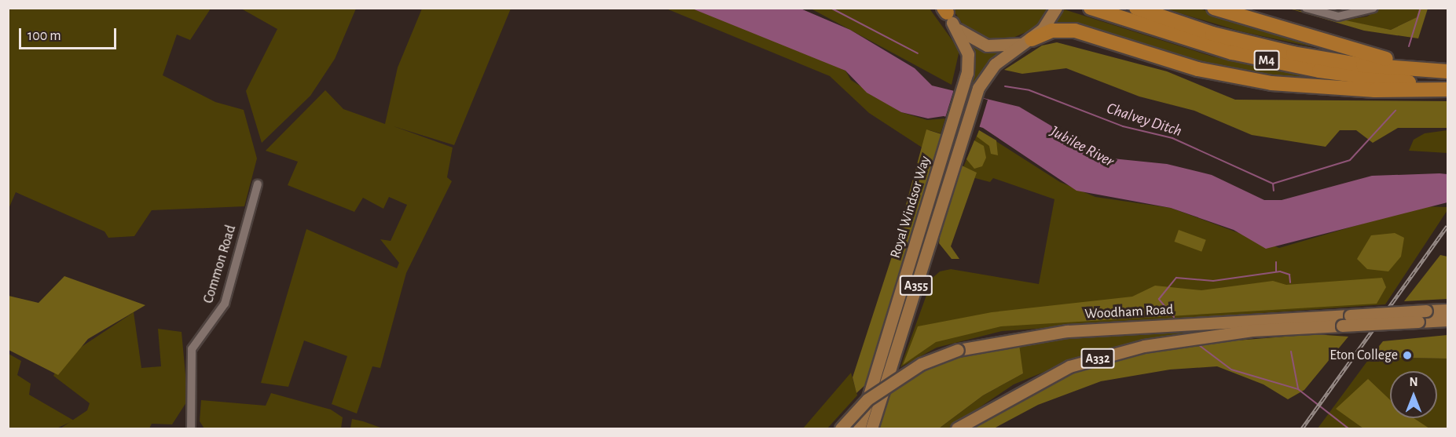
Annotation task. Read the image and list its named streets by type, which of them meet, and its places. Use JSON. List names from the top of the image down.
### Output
{
  "streets": {
    "highway": ["M4"],
    "main road": [
      "Royal Windsor Way",
      "A355",
      "Woodham Road",
      "A332"
    ],
    "street": ["Common Road"]
  },
  "crossings": [
    ["M4", "Royal Windsor Way"]
  ],
  "water": ["Chalvey Ditch", "Jubilee River"],
  "places": ["Eton College"],
  "scale_bar": "100 m",
  "north": "top"
}
